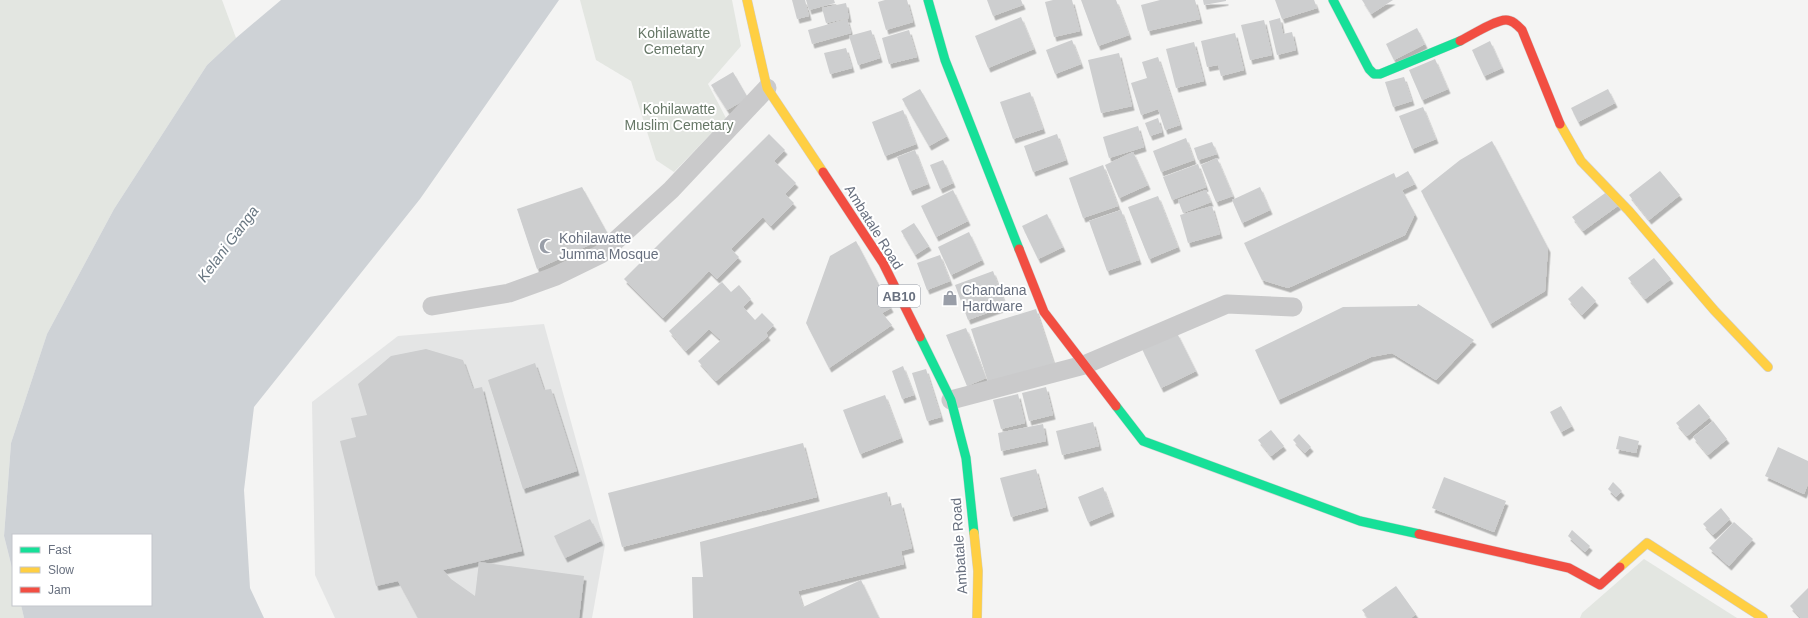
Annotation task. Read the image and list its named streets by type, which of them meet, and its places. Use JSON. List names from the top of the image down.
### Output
{
  "streets": {
    "street": ["Ambatale Road", "AB10"]
  },
  "water": ["Kelani Ganga"],
  "parks": ["Kohilawatte Cemetary", "Kohilawatte Muslim Cemetary"],
  "places": {
    "mosque": ["Kohilawatte Jumma Mosque"],
    "shop": ["Chandana Hardware"]
  },
  "legend": ["Fast", "Slow", "Jam"]
}
